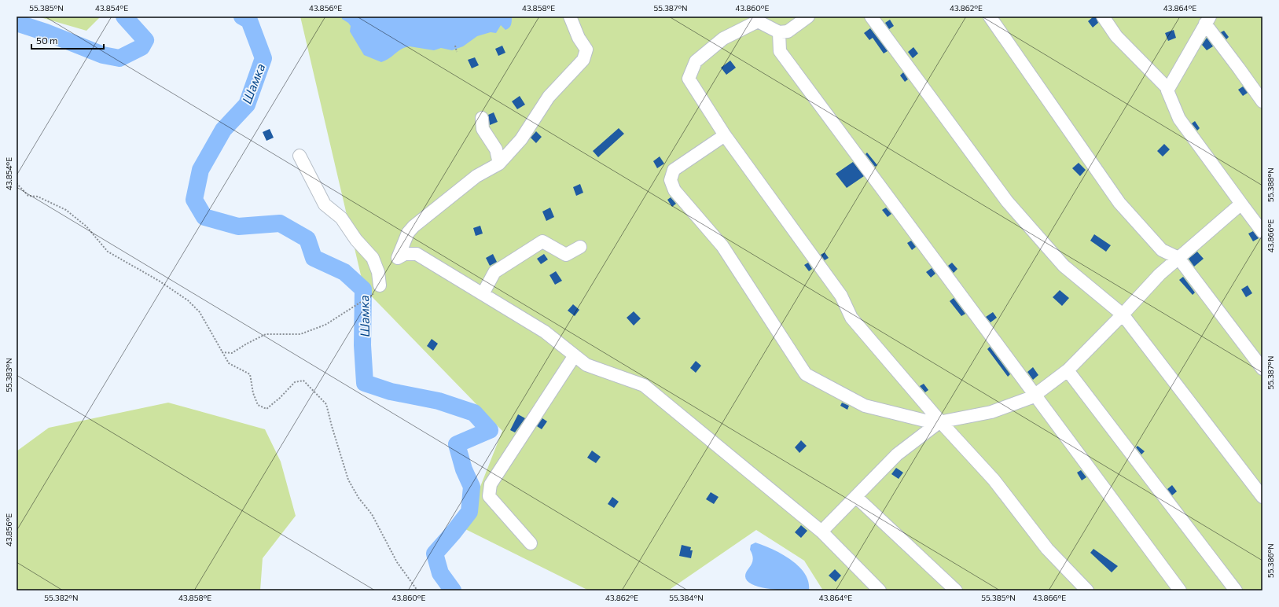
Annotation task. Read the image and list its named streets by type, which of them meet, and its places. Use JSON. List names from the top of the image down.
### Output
{
  "water": ["Шамка"],
  "scale_bar": "50 m",
  "coordinates": [
    "55.385°N",
    "43.854°E",
    "43.856°E",
    "43.858°E",
    "55.387°N",
    "43.860°E",
    "43.862°E",
    "43.864°E",
    "55.388°N",
    "43.866°E",
    "55.383°N",
    "55.386°N",
    "55.382°N",
    "55.384°N"
  ]
}
